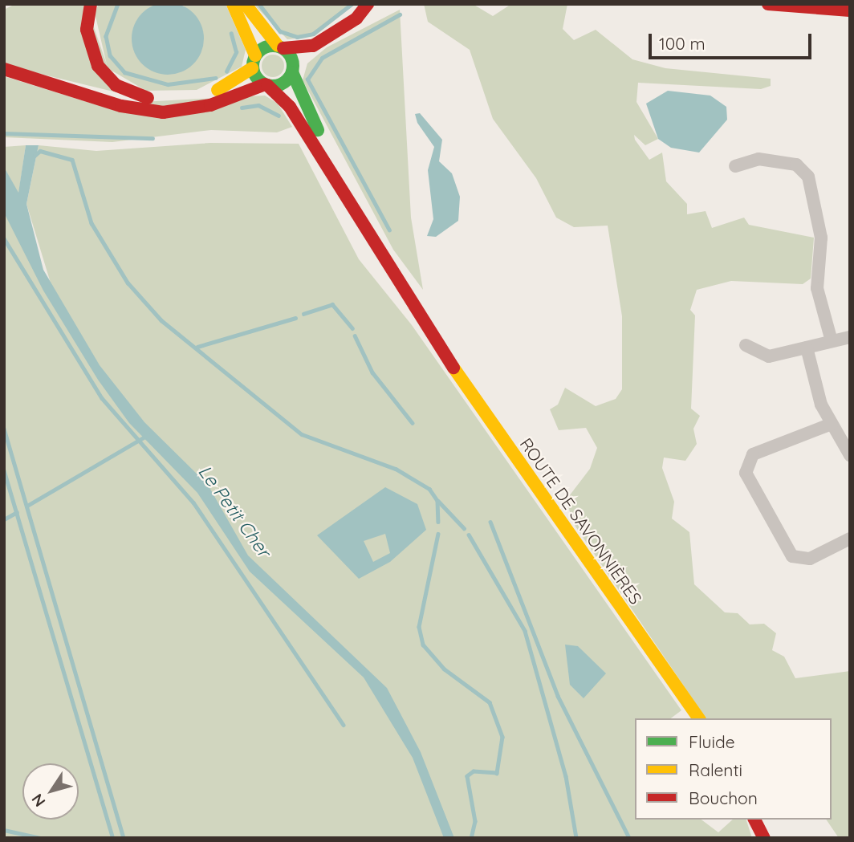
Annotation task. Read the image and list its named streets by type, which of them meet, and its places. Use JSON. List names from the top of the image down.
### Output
{
  "streets": {
    "main road": ["ROUTE DE SAVONNIÈRES"]
  },
  "water": ["Le Petit Cher"],
  "legend": ["Fluide", "Ralenti", "Bouchon"],
  "scale_bar": "100 m",
  "north": "bottom left"
}
